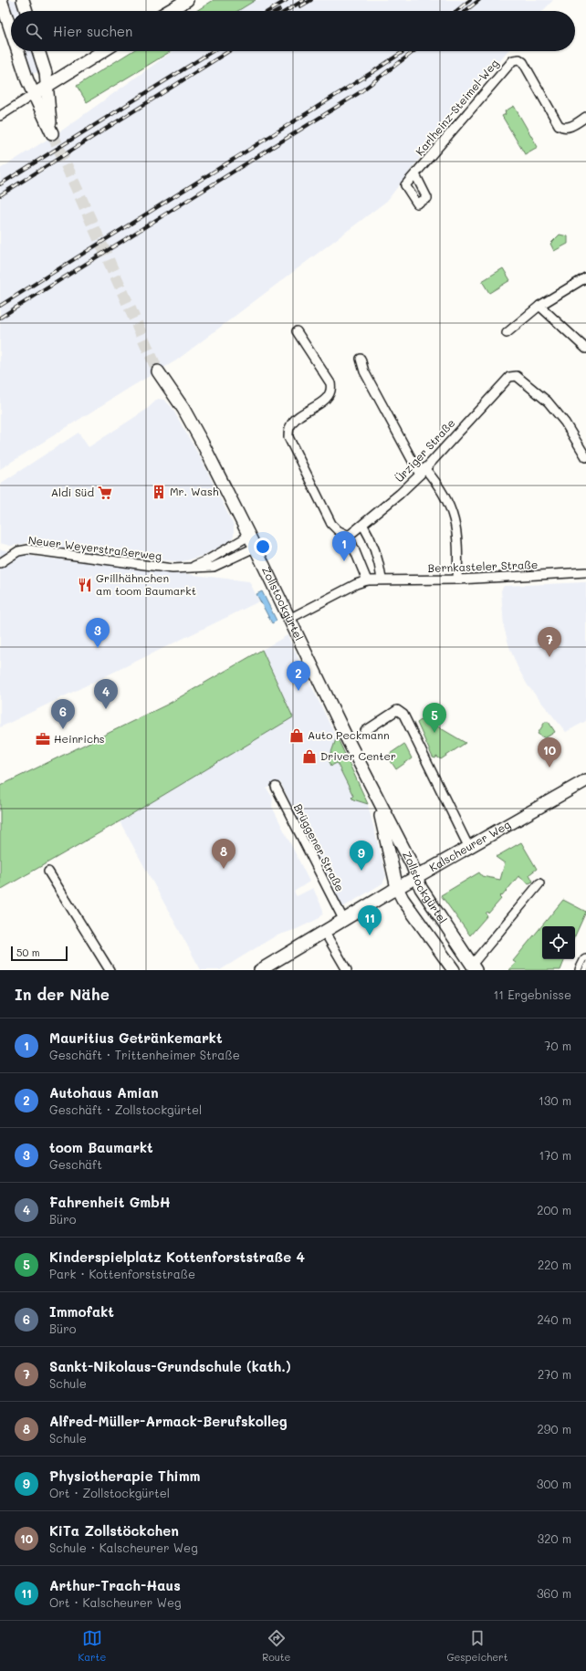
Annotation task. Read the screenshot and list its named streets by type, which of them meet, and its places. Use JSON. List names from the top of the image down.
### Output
{
  "streets": {
    "main road": ["Zollstockgürtel", "Kalscheurer Weg"],
    "street": [
      "Karlheinz-Steimel-Weg",
      "Ürziger Straße",
      "Neuer Weyerstraßerweg",
      "Bernkasteler Straße",
      "Brüggener Straße"
    ]
  },
  "crossings": [
    ["Neuer Weyerstraßerweg", "Zollstockgürtel"],
    ["Bernkasteler Straße", "Zollstockgürtel"],
    ["Zollstockgürtel", "Kalscheurer Weg"],
    ["Kalscheurer Weg", "Brüggener Straße"]
  ],
  "places": {
    "building": ["Mr. Wash"],
    "supermarket": ["Aldi Süd"],
    "restaurant": ["Grillhähnchen am toom Baumarkt"],
    "shop": ["Auto Peckmann", "Driver Center"],
    "office": ["Heinrichs"]
  },
  "scale_bar": "50 m",
  "page": {
    "search": "Hier suchen",
    "pins": [
      "1",
      "3",
      "7",
      "2",
      "4",
      "6",
      "5",
      "10",
      "8",
      "9",
      "11"
    ],
    "scale": "50 m",
    "heading": ["In der Nähe", "11 Ergebnisse"],
    "list": [
      {
        "mark": "1",
        "name": "Mauritius Getränkemarkt",
        "note": "Geschäft · Trittenheimer Straße",
        "value": "70 m"
      },
      {
        "mark": "2",
        "name": "Autohaus Amian",
        "note": "Geschäft · Zollstockgürtel",
        "value": "130 m"
      },
      {
        "mark": "3",
        "name": "toom Baumarkt",
        "note": "Geschäft",
        "value": "170 m"
      },
      {
        "mark": "4",
        "name": "Fahrenheit GmbH",
        "note": "Büro",
        "value": "200 m"
      },
      {
        "mark": "5",
        "name": "Kinderspielplatz Kottenforststraße 4",
        "note": "Park · Kottenforststraße",
        "value": "220 m"
      },
      {
        "mark": "6",
        "name": "Immofakt",
        "note": "Büro",
        "value": "240 m"
      },
      {
        "mark": "7",
        "name": "Sankt-Nikolaus-Grundschule (kath.)",
        "note": "Schule",
        "value": "270 m"
      },
      {
        "mark": "8",
        "name": "Alfred-Müller-Armack-Berufskolleg",
        "note": "Schule",
        "value": "290 m"
      },
      {
        "mark": "9",
        "name": "Physiotherapie Thimm",
        "note": "Ort · Zollstockgürtel",
        "value": "300 m"
      },
      {
        "mark": "10",
        "name": "KiTa Zollstöckchen",
        "note": "Schule · Kalscheurer Weg",
        "value": "320 m"
      },
      {
        "mark": "11",
        "name": "Arthur-Trach-Haus",
        "note": "Ort · Kalscheurer Weg",
        "value": "360 m"
      }
    ],
    "nav": ["Karte", "Route", "Gespeichert"]
  }
}
